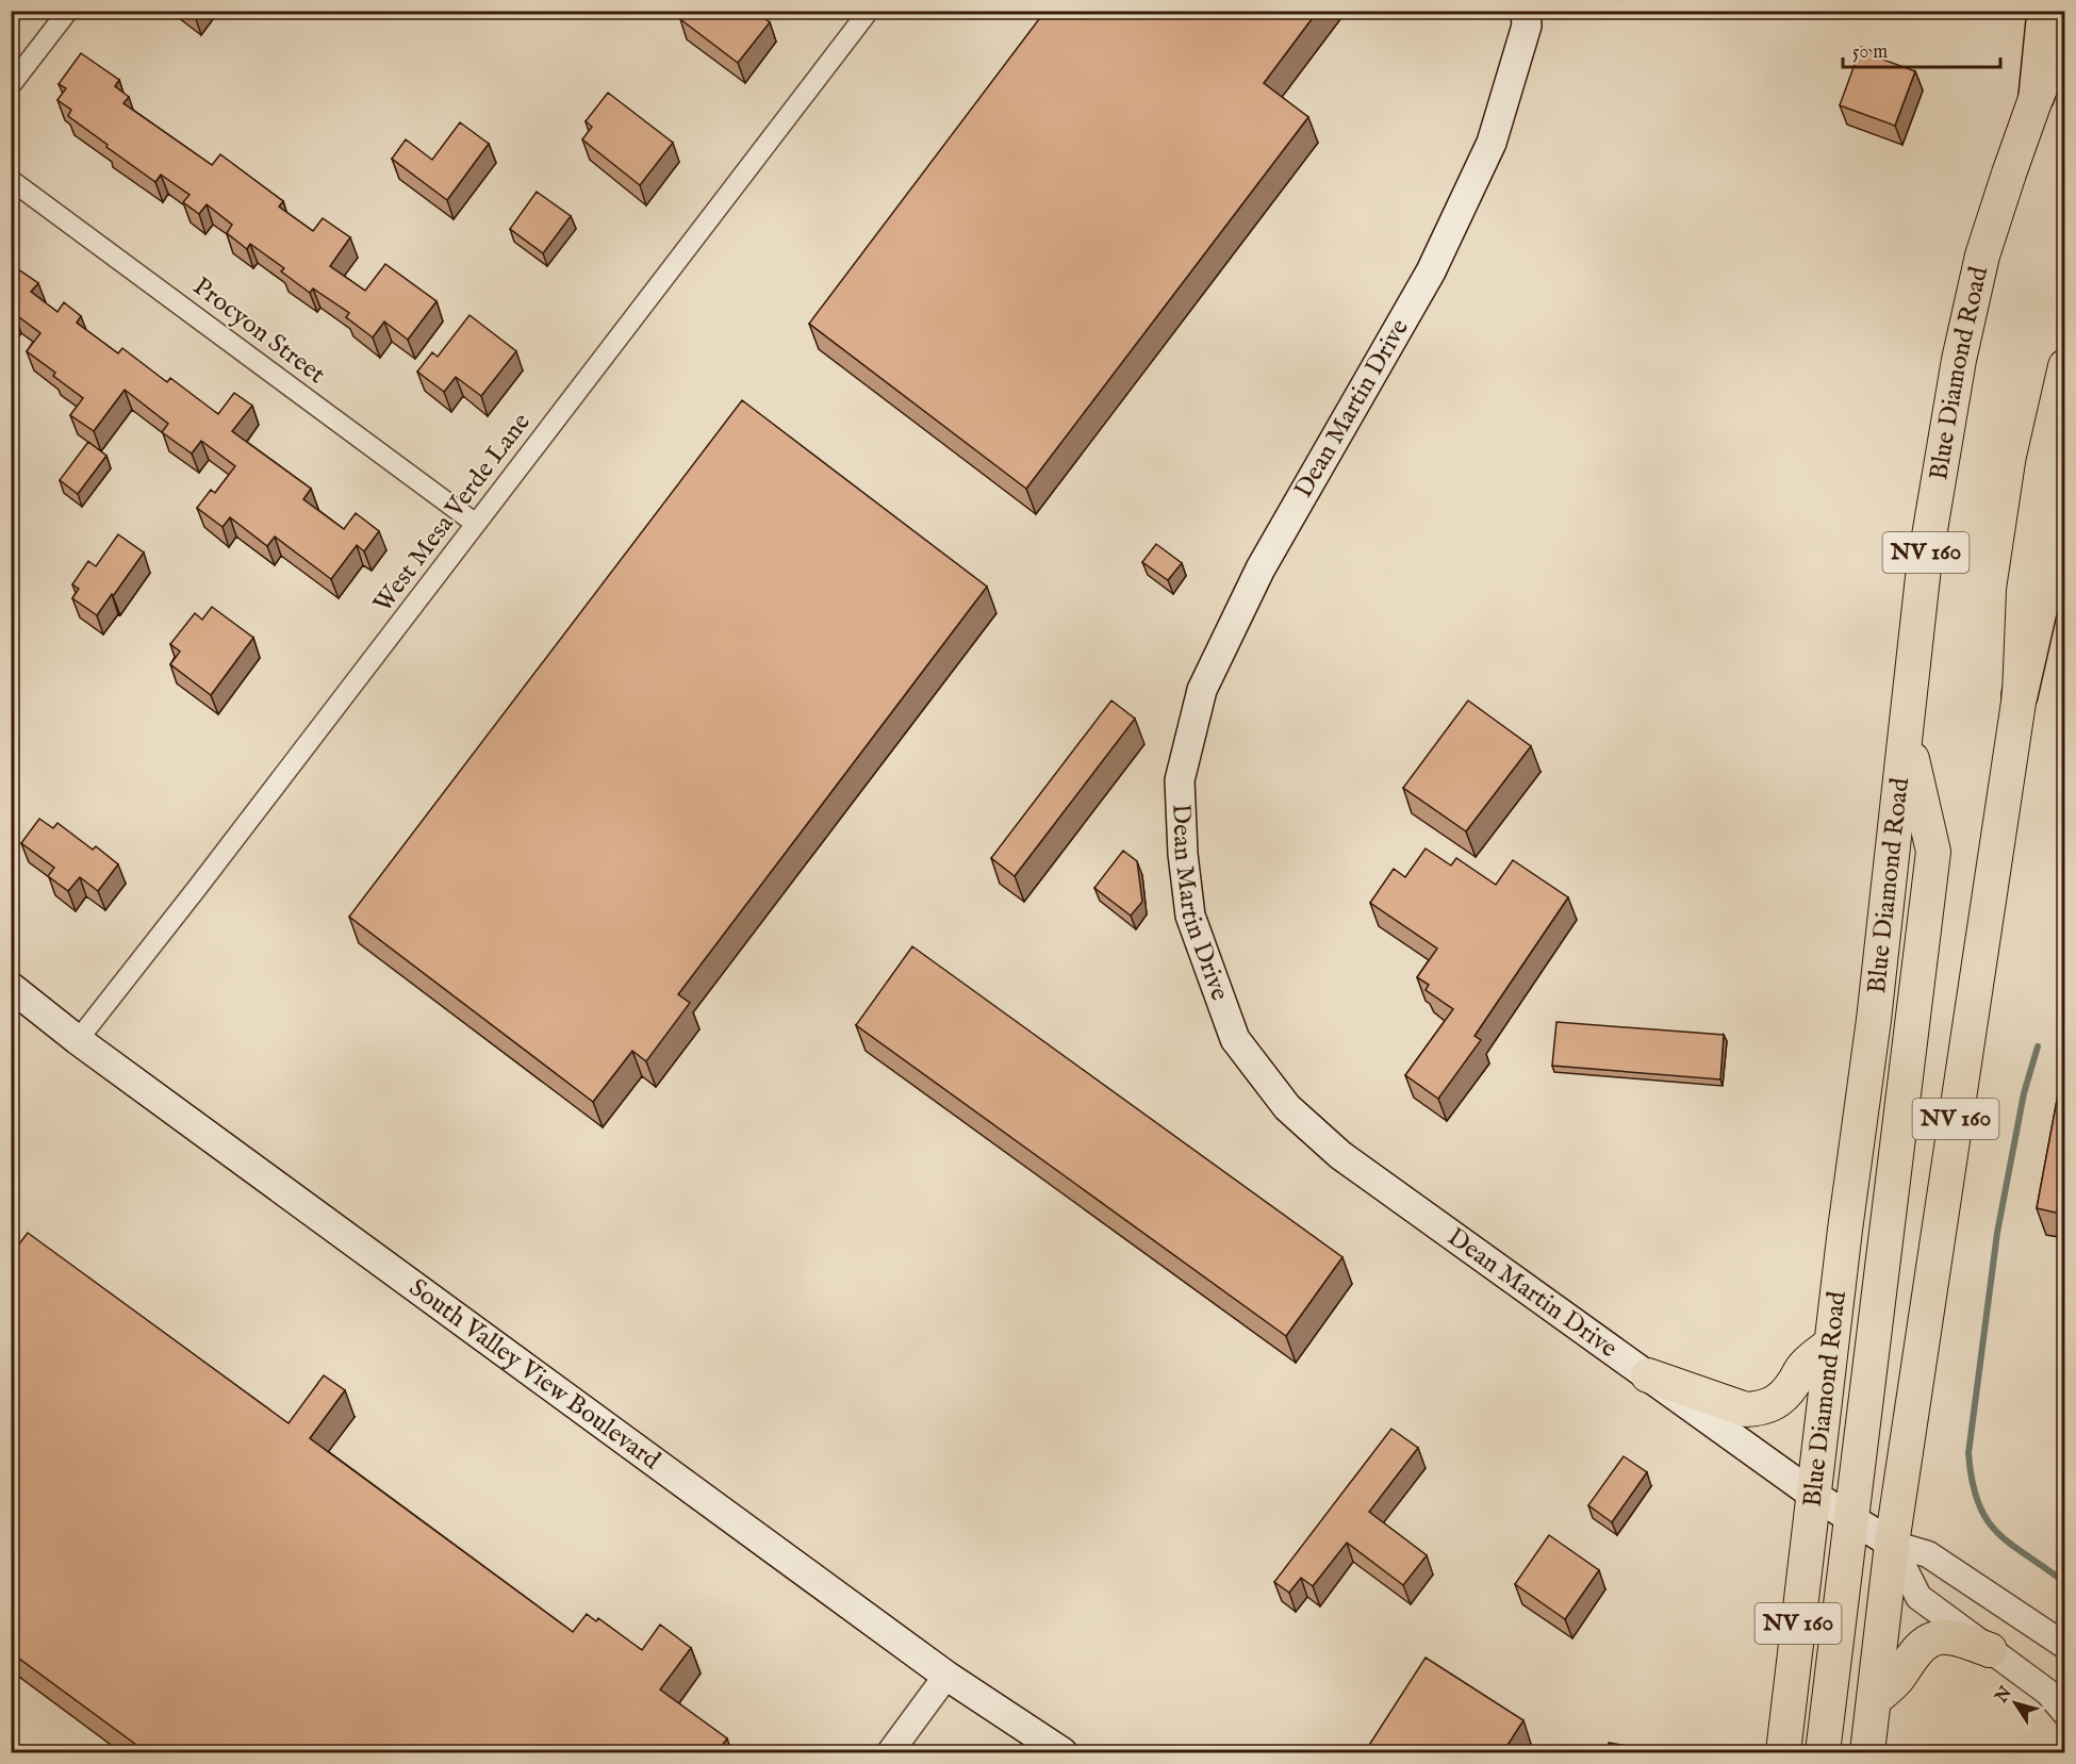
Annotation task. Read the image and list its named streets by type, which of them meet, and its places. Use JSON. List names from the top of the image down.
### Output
{
  "streets": {
    "highway": ["Blue Diamond Road", "NV 160"],
    "main road": ["Dean Martin Drive", "South Valley View Boulevard"],
    "street": ["Procyon Street", "West Mesa Verde Lane"]
  },
  "crossings": [
    ["Procyon Street", "West Mesa Verde Lane"],
    ["Blue Diamond Road", "Dean Martin Drive"],
    ["Dean Martin Drive", "NV 160"],
    ["West Mesa Verde Lane", "South Valley View Boulevard"]
  ],
  "scale_bar": "50 m",
  "north": "top left"
}
